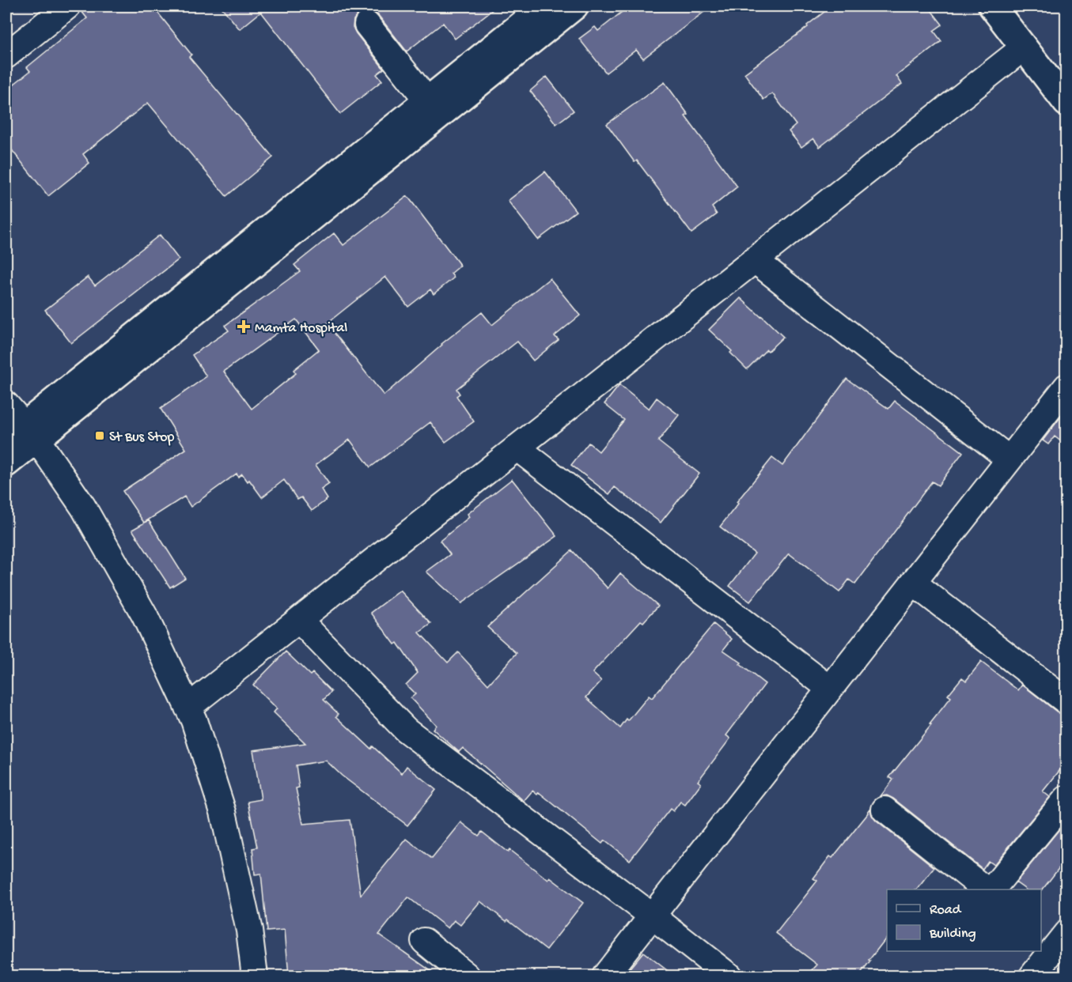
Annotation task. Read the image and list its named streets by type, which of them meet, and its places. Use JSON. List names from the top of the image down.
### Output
{
  "places": {
    "health": ["Mamta Hospital"],
    "transit": ["St Bus Stop"]
  },
  "legend": ["Road", "Building"]
}
